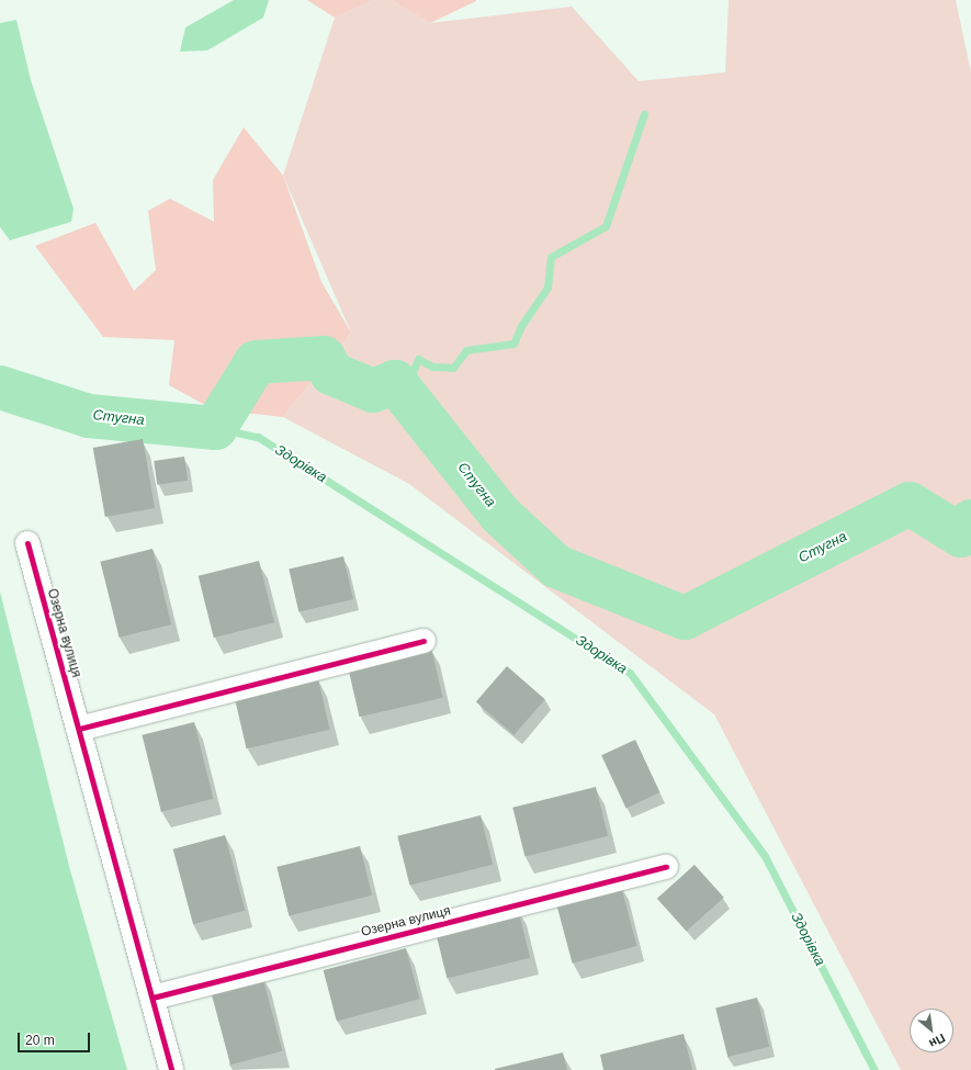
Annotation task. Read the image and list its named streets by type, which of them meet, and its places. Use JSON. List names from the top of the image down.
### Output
{
  "streets": {
    "street": ["Озерна вулиця"]
  },
  "water": ["Стугна", "Здорівка"],
  "scale_bar": "20 m",
  "north": "bottom right"
}
